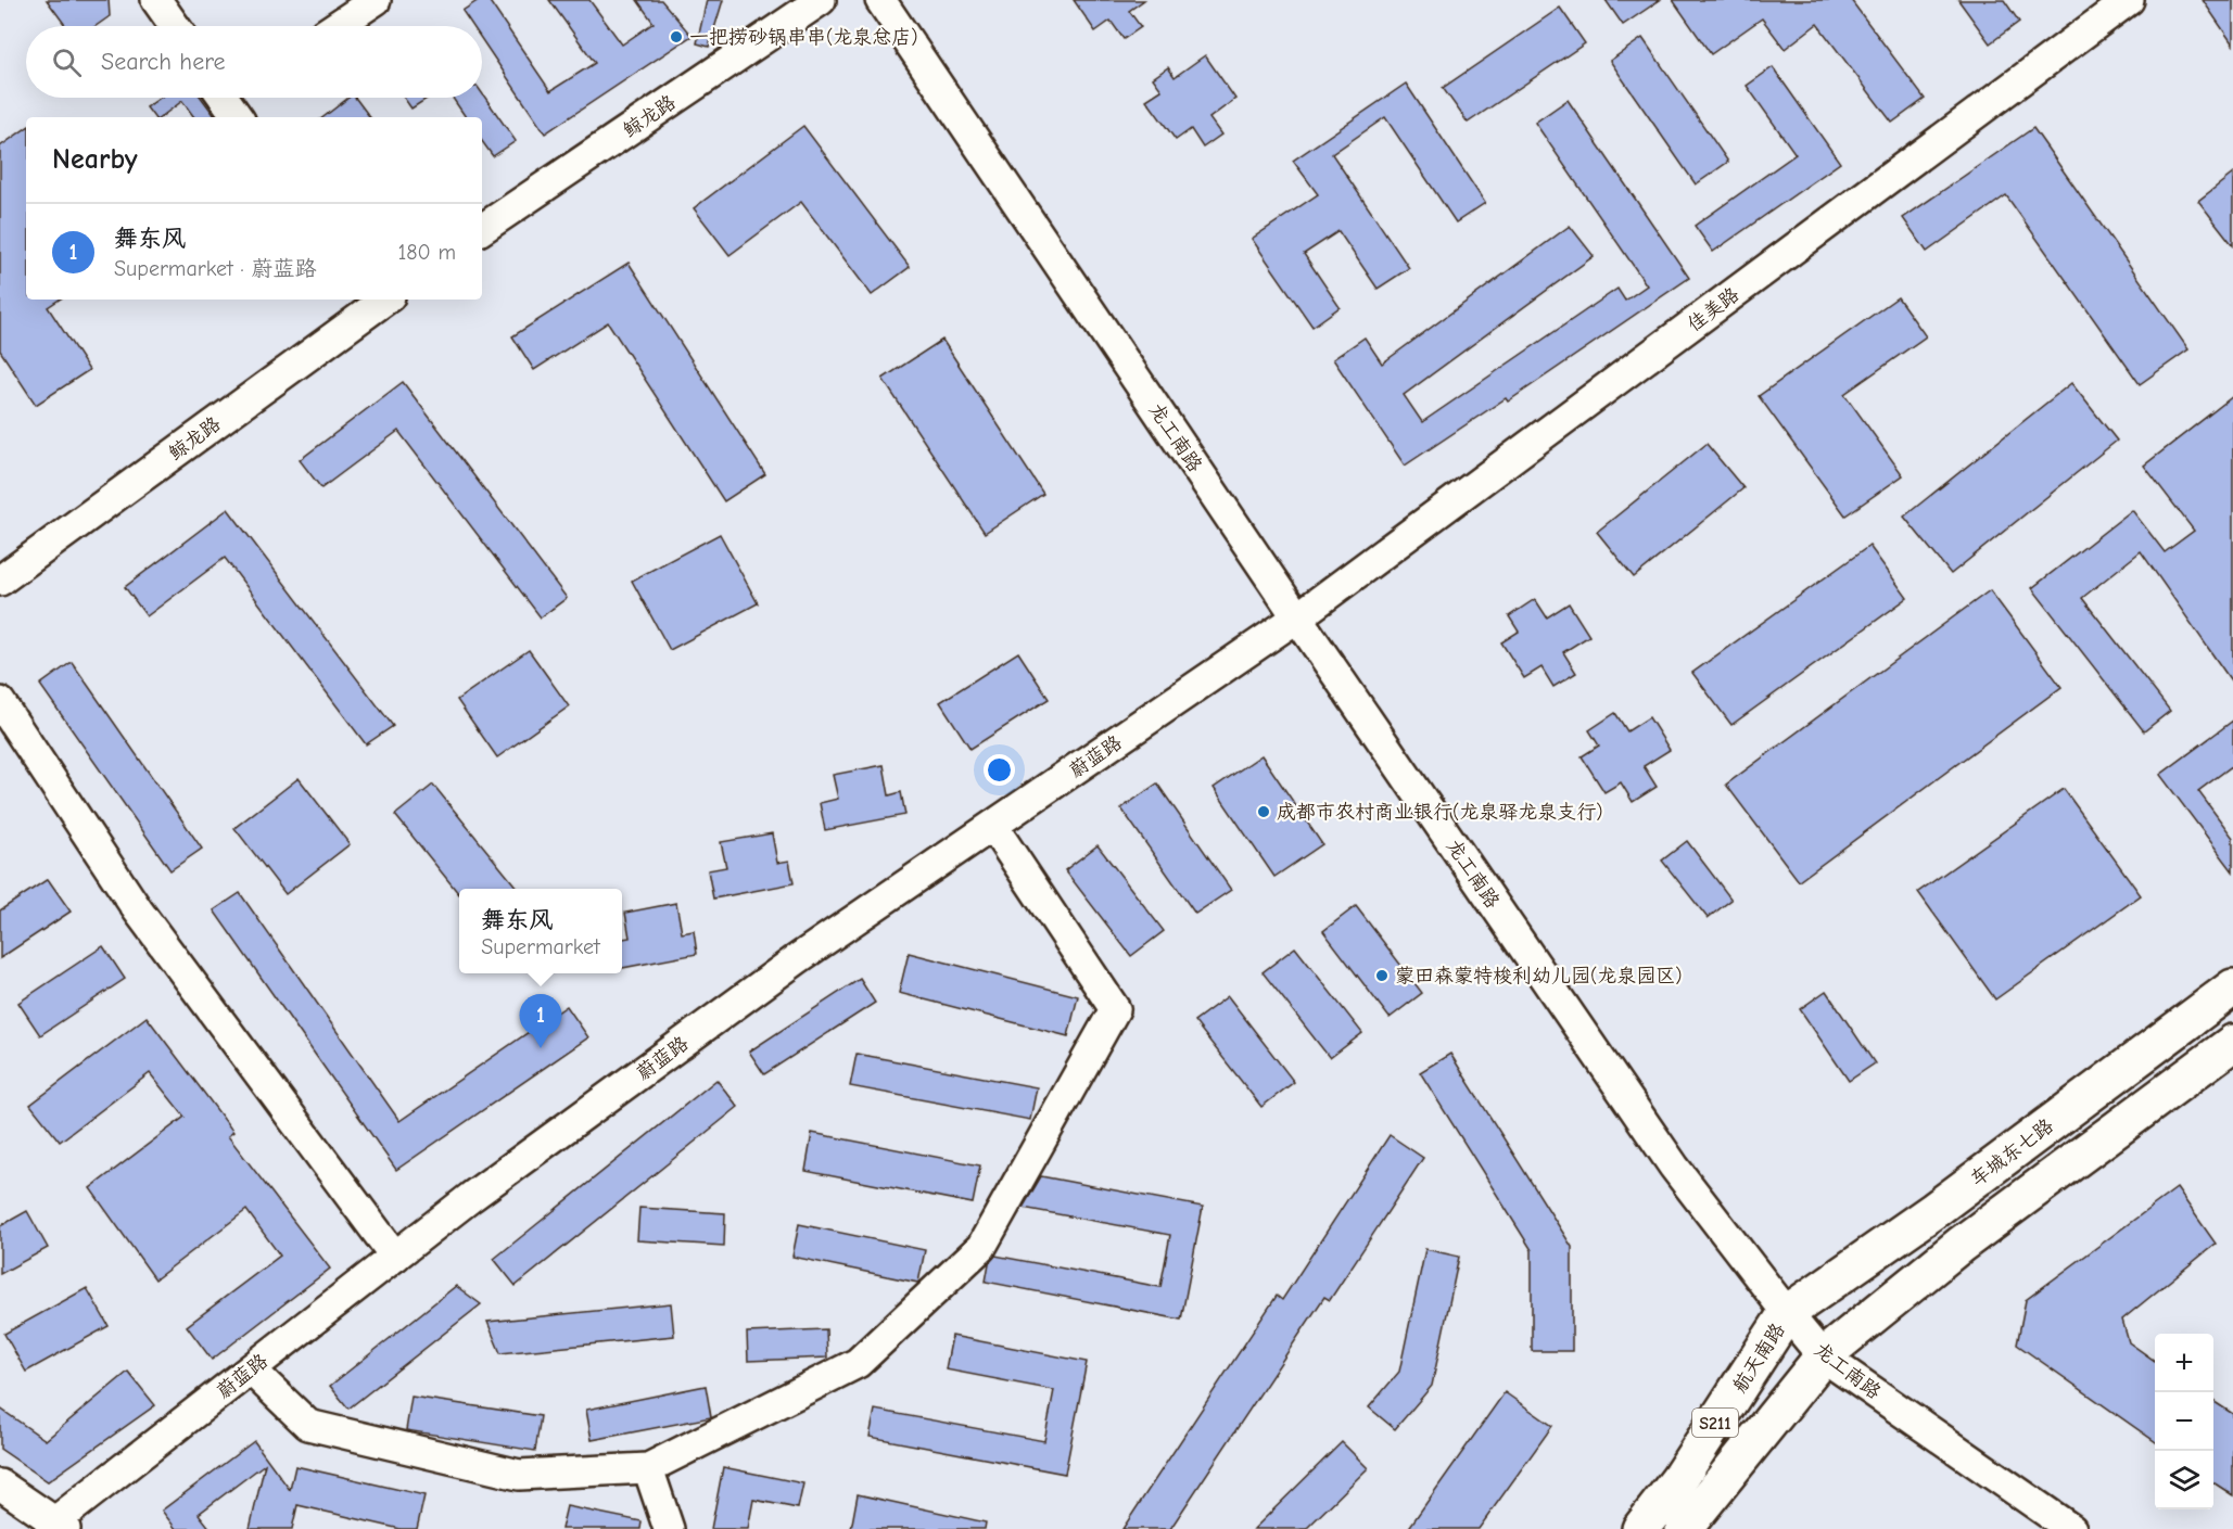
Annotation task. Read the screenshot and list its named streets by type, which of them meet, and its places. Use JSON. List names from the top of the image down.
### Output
{
  "streets": {
    "main road": ["车城东七路", "航天南路", "S211"],
    "street": [
      "鲸龙路",
      "佳美路",
      "龙工南路",
      "蔚蓝路"
    ]
  },
  "crossings": [
    ["佳美路", "龙工南路"],
    ["佳美路", "蔚蓝路"],
    ["龙工南路", "蔚蓝路"],
    ["龙工南路", "车城东七路"],
    ["龙工南路", "航天南路"],
    ["龙工南路", "S211"],
    ["车城东七路", "航天南路"]
  ],
  "places": ["一把捞砂锅串串(龙泉总店)", "成都市农村商业银行(龙泉驿龙泉支行)", "蒙田森蒙特梭利幼儿园(龙泉园区)"],
  "page": {
    "search": "Search here",
    "heading": "Nearby",
    "list": [
      {
        "mark": "1",
        "name": "舞东风",
        "note": "Supermarket · 蔚蓝路",
        "value": "180 m"
      }
    ],
    "popup": ["舞东风", "Supermarket"],
    "pins": "1",
    "map_buttons": ["+", "−"]
  }
}
